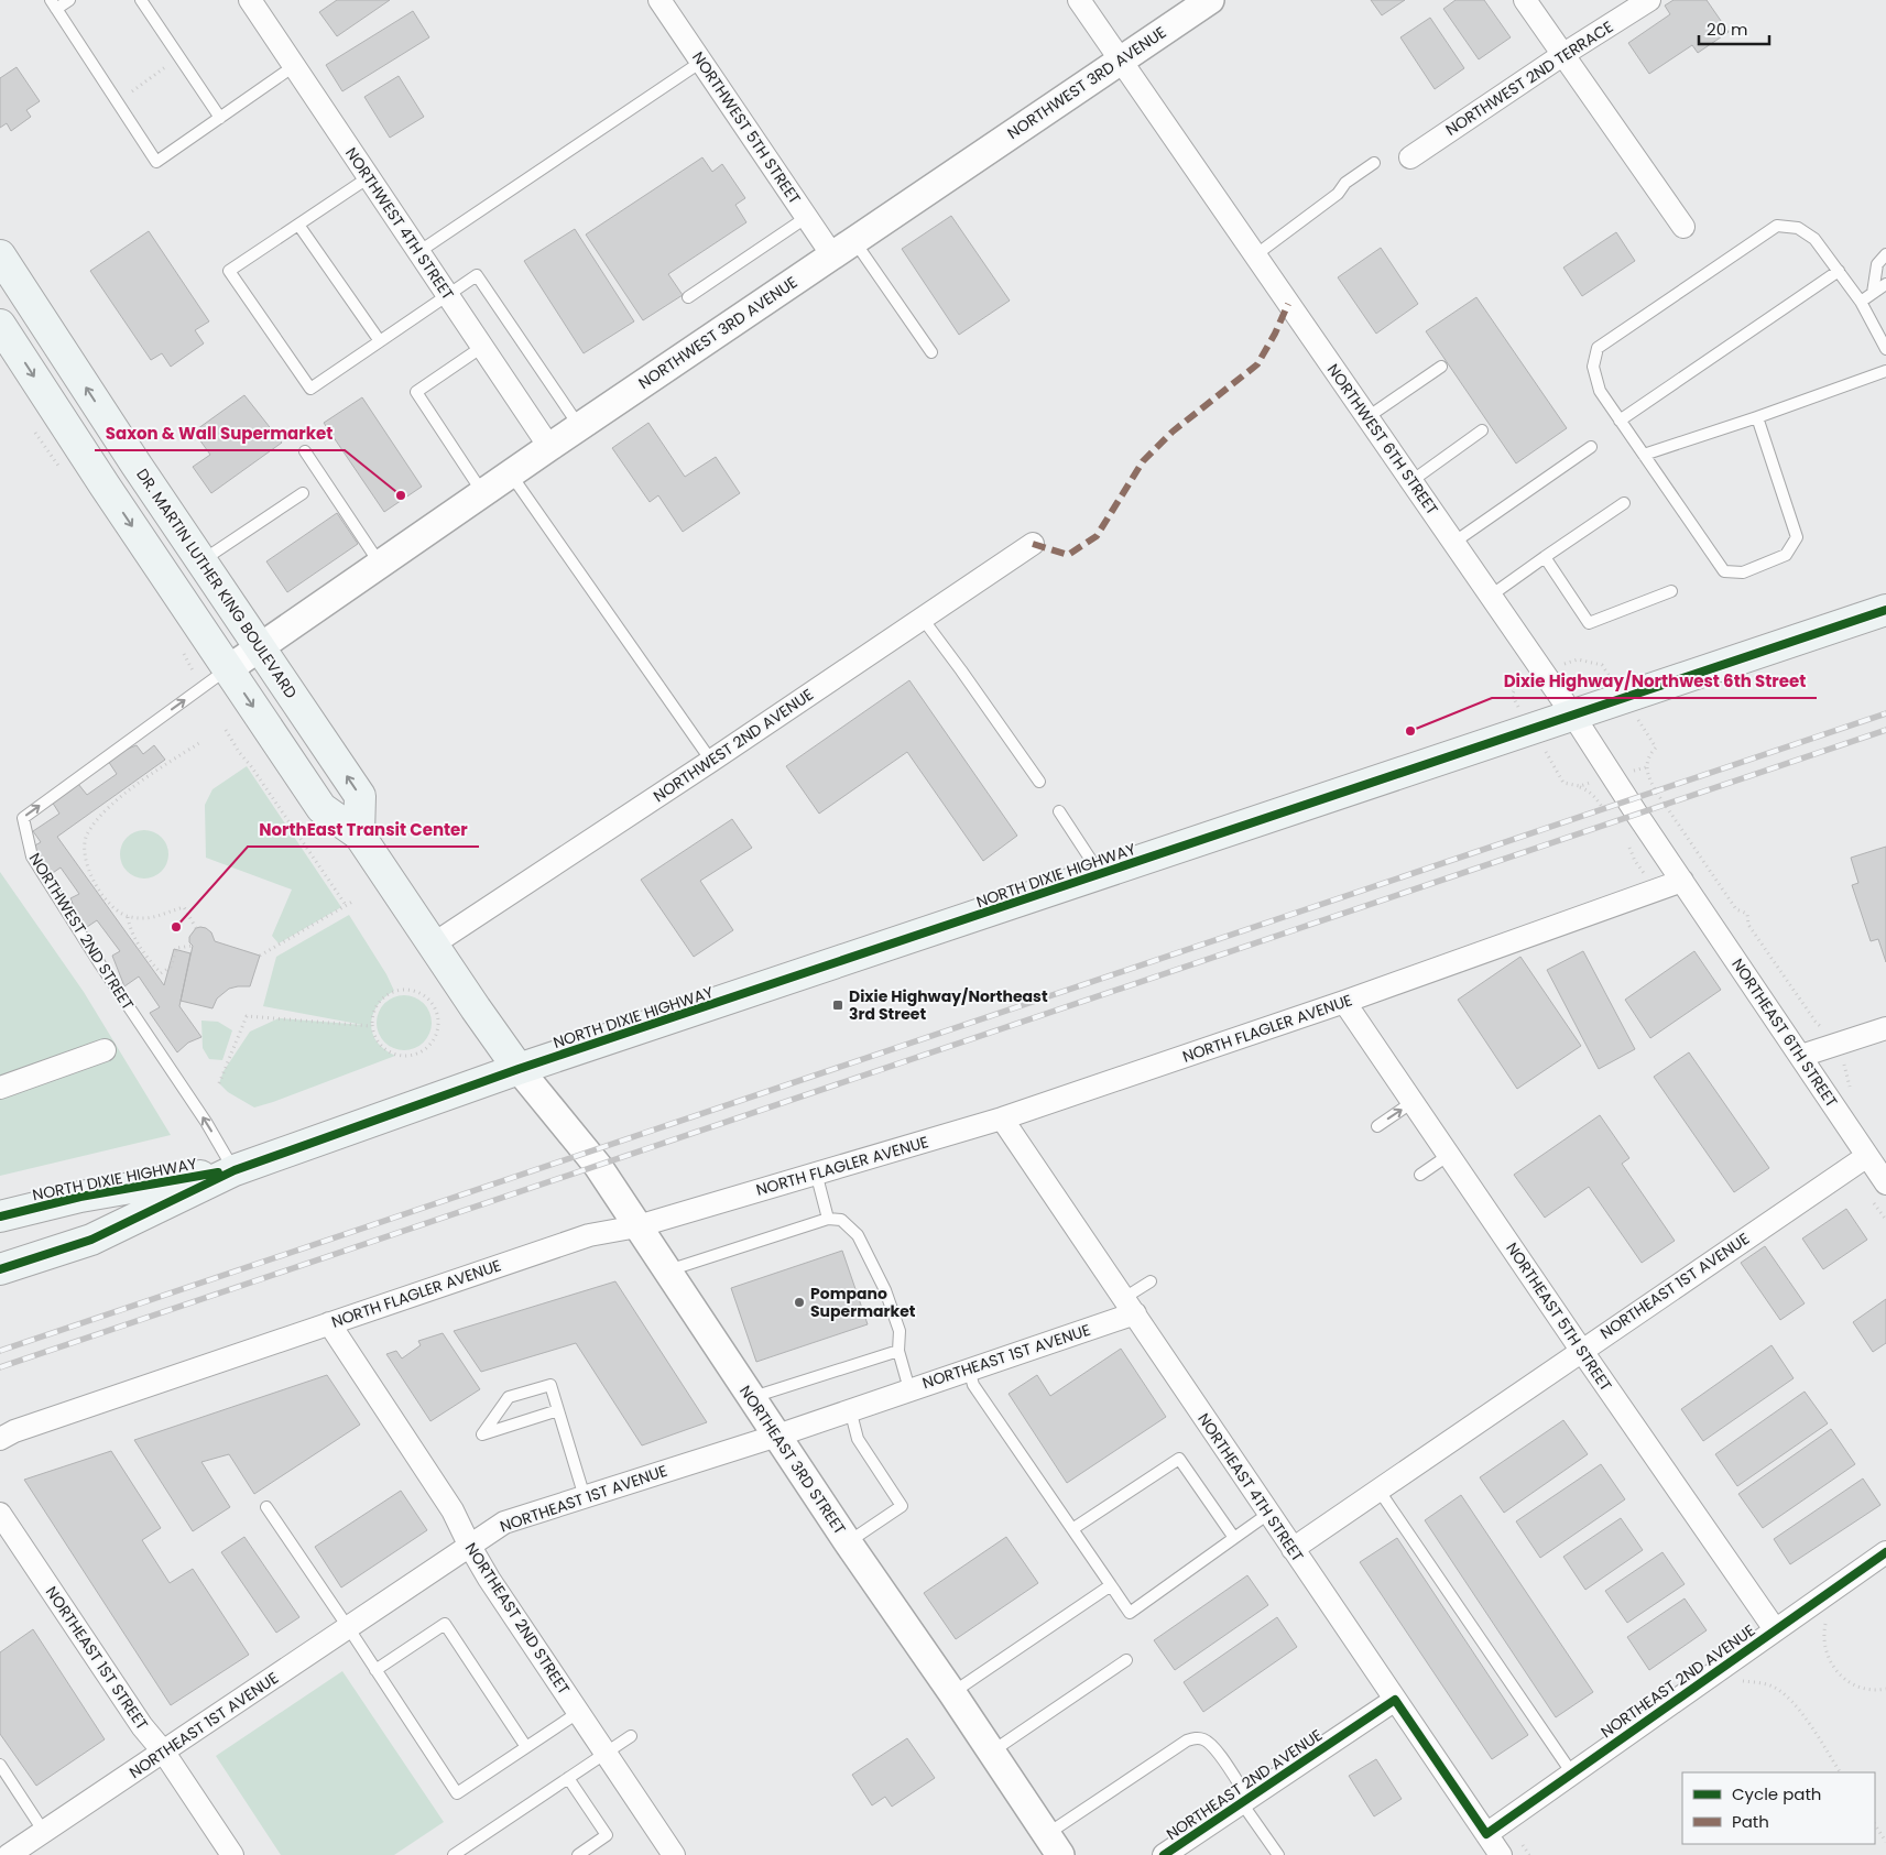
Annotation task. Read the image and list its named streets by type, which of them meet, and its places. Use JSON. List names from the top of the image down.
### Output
{
  "streets": {
    "main road": ["DR. MARTIN LUTHER KING BOULEVARD", "NORTH DIXIE HIGHWAY"],
    "street": [
      "NORTHWEST 2ND TERRACE",
      "NORTHWEST 3RD AVENUE",
      "NORTHWEST 5TH STREET",
      "NORTHWEST 4TH STREET",
      "NORTHWEST 6TH STREET",
      "NORTHWEST 2ND AVENUE",
      "NORTH FLAGLER AVENUE",
      "NORTHEAST 6TH STREET",
      "NORTHEAST 1ST AVENUE",
      "NORTHEAST 5TH STREET",
      "NORTHEAST 3RD STREET",
      "NORTHEAST 4TH STREET",
      "NORTHEAST 2ND STREET",
      "NORTHEAST 1ST STREET",
      "NORTHEAST 2ND AVENUE"
    ],
    "lane": ["NORTHWEST 2ND STREET"]
  },
  "crossings": [
    ["NORTHWEST 3RD AVENUE", "NORTHWEST 5TH STREET"],
    ["NORTHWEST 3RD AVENUE", "NORTHWEST 4TH STREET"],
    ["NORTHWEST 3RD AVENUE", "NORTHWEST 6TH STREET"],
    ["NORTHWEST 3RD AVENUE", "DR. MARTIN LUTHER KING BOULEVARD"],
    ["NORTHWEST 3RD AVENUE", "NORTHWEST 2ND STREET"],
    ["NORTHWEST 6TH STREET", "NORTH DIXIE HIGHWAY"],
    ["NORTHWEST 6TH STREET", "NORTH FLAGLER AVENUE"],
    ["NORTHWEST 6TH STREET", "NORTHEAST 6TH STREET"],
    ["NORTH DIXIE HIGHWAY", "NORTHWEST 2ND STREET"],
    ["NORTH DIXIE HIGHWAY", "NORTHEAST 3RD STREET"],
    ["NORTH FLAGLER AVENUE", "NORTHEAST 6TH STREET"],
    ["NORTH FLAGLER AVENUE", "NORTHEAST 5TH STREET"],
    ["NORTH FLAGLER AVENUE", "NORTHEAST 3RD STREET"],
    ["NORTH FLAGLER AVENUE", "NORTHEAST 4TH STREET"],
    ["NORTH FLAGLER AVENUE", "NORTHEAST 2ND STREET"],
    ["NORTHEAST 6TH STREET", "NORTHEAST 1ST AVENUE"],
    ["NORTHEAST 1ST AVENUE", "NORTHEAST 5TH STREET"],
    ["NORTHEAST 1ST AVENUE", "NORTHEAST 3RD STREET"],
    ["NORTHEAST 1ST AVENUE", "NORTHEAST 4TH STREET"],
    ["NORTHEAST 1ST AVENUE", "NORTHEAST 2ND STREET"],
    ["NORTHEAST 1ST AVENUE", "NORTHEAST 1ST STREET"],
    ["NORTHEAST 5TH STREET", "NORTHEAST 2ND AVENUE"],
    ["NORTHEAST 4TH STREET", "NORTHEAST 2ND AVENUE"]
  ],
  "places": {
    "other": [
      "Saxon & Wall Supermarket",
      "Dixie Highway/Northwest 6th Street",
      "NorthEast Transit Center",
      "Pompano Supermarket"
    ],
    "transit": ["Dixie Highway/Northeast 3rd Street"]
  },
  "legend": ["Cycle path", "Path"],
  "scale_bar": "20 m"
}
